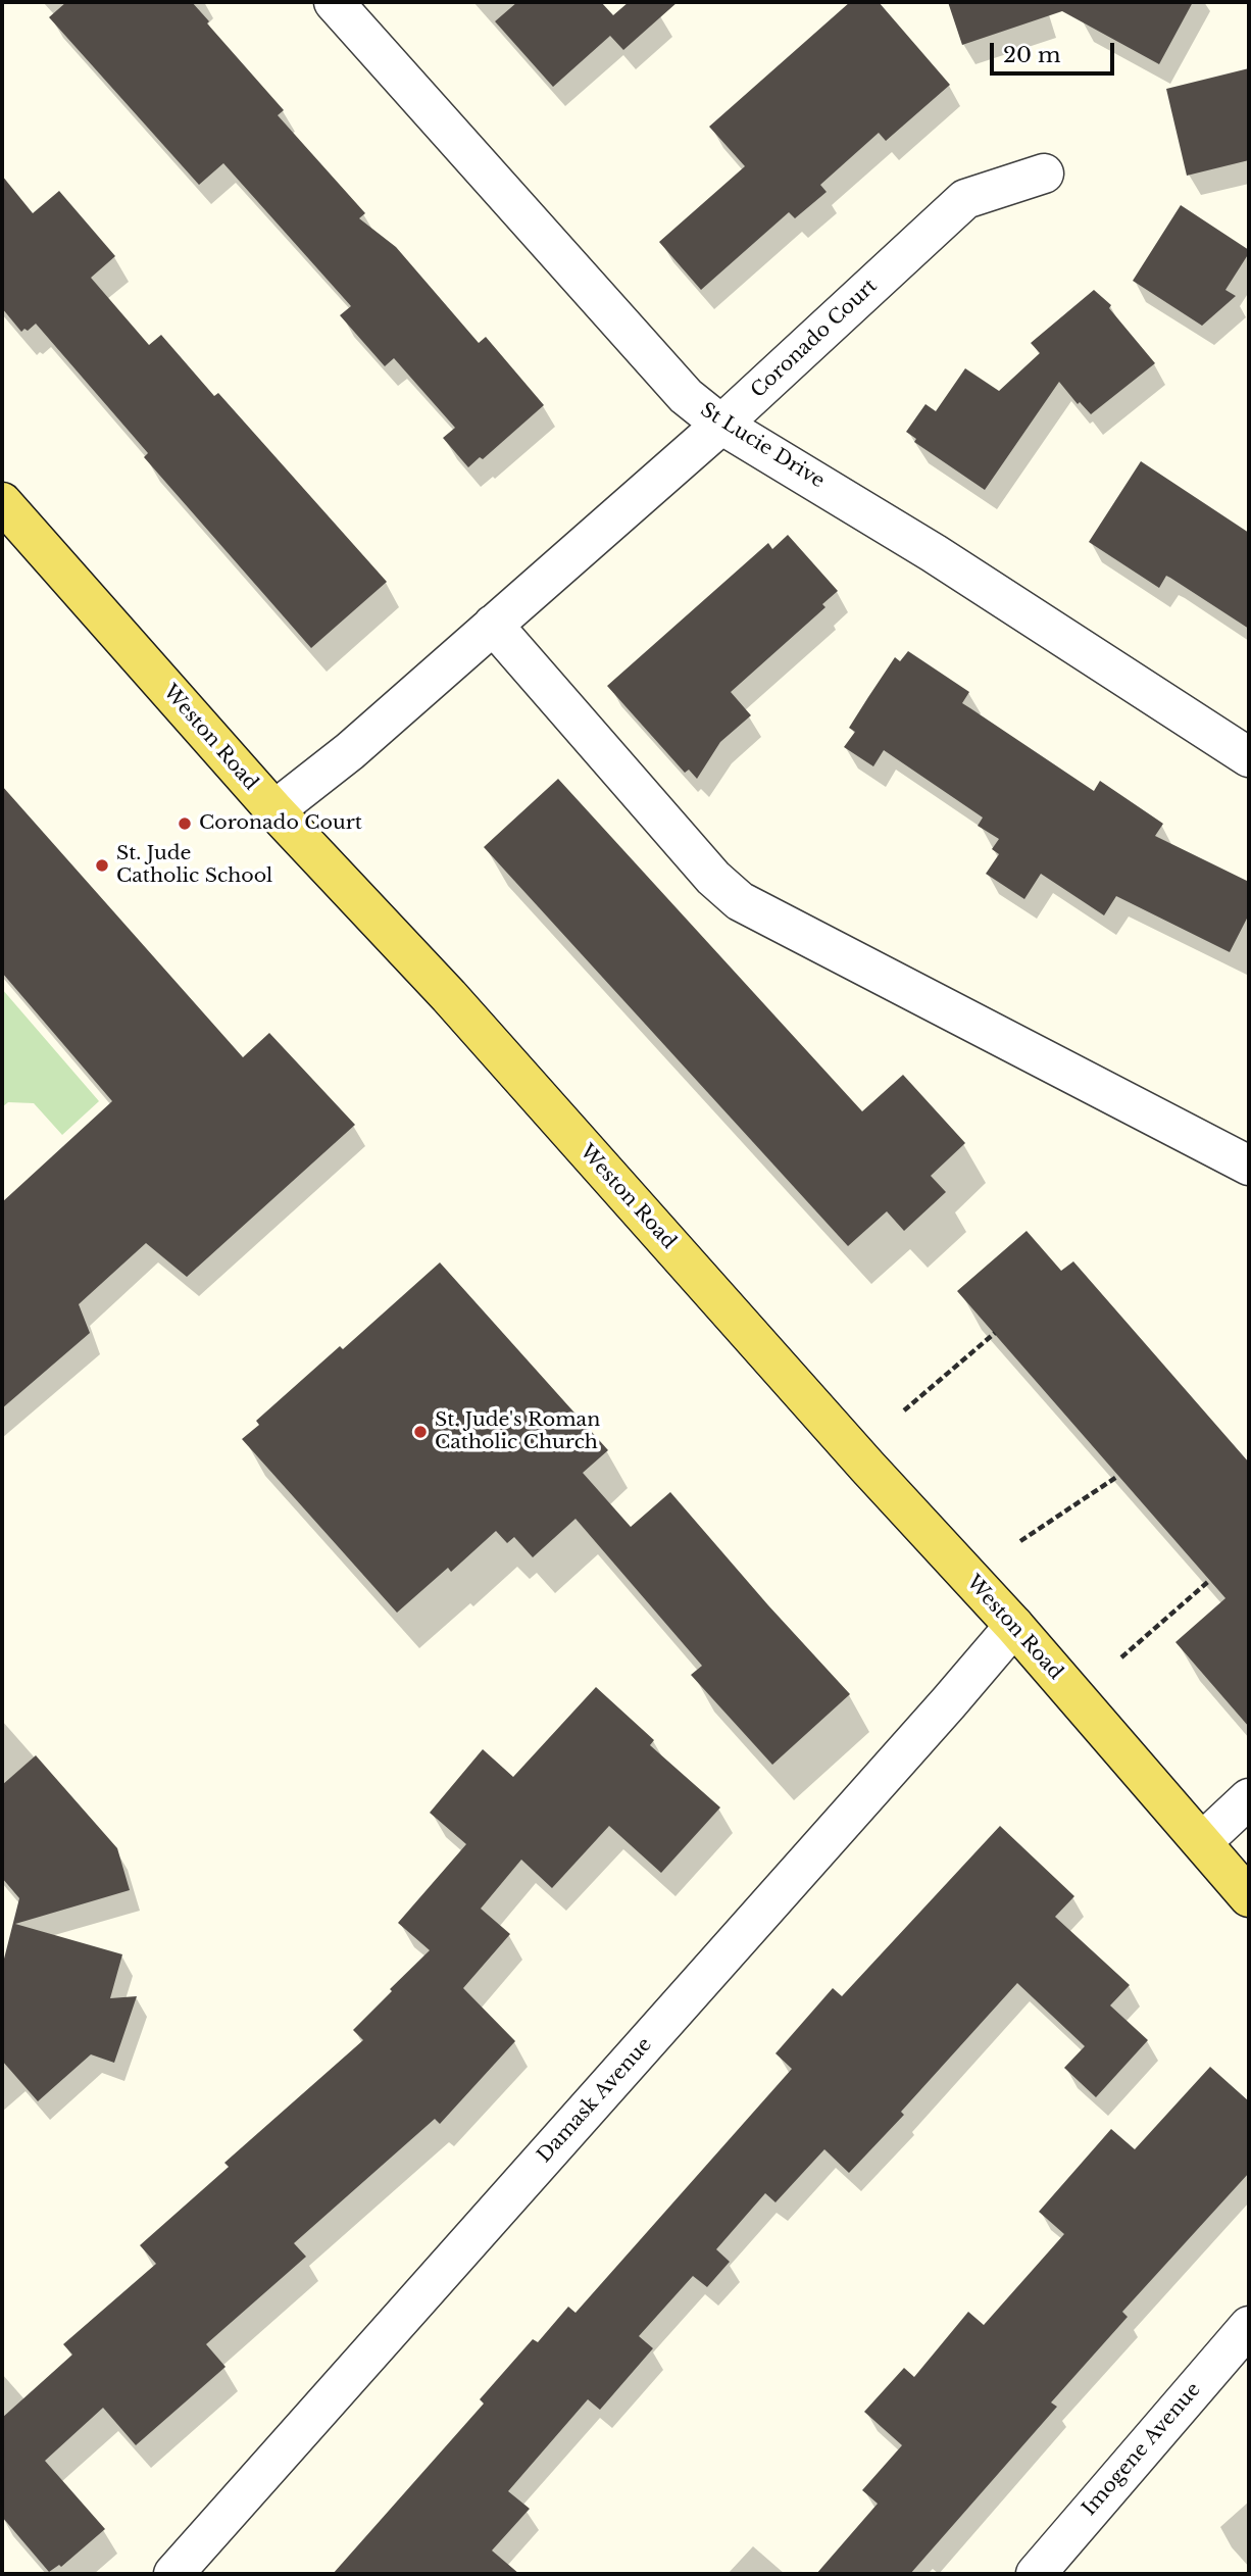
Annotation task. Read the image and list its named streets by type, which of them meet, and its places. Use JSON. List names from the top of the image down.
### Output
{
  "streets": {
    "main road": ["Weston Road"],
    "street": [
      "Coronado Court",
      "St Lucie Drive",
      "Damask Avenue",
      "Imogene Avenue"
    ]
  },
  "crossings": [
    ["Coronado Court", "St Lucie Drive"],
    ["Coronado Court", "Weston Road"],
    ["Weston Road", "Damask Avenue"]
  ],
  "places": ["Coronado Court", "St. Jude Catholic School", "St. Jude's Roman Catholic Church"],
  "scale_bar": "20 m"
}
